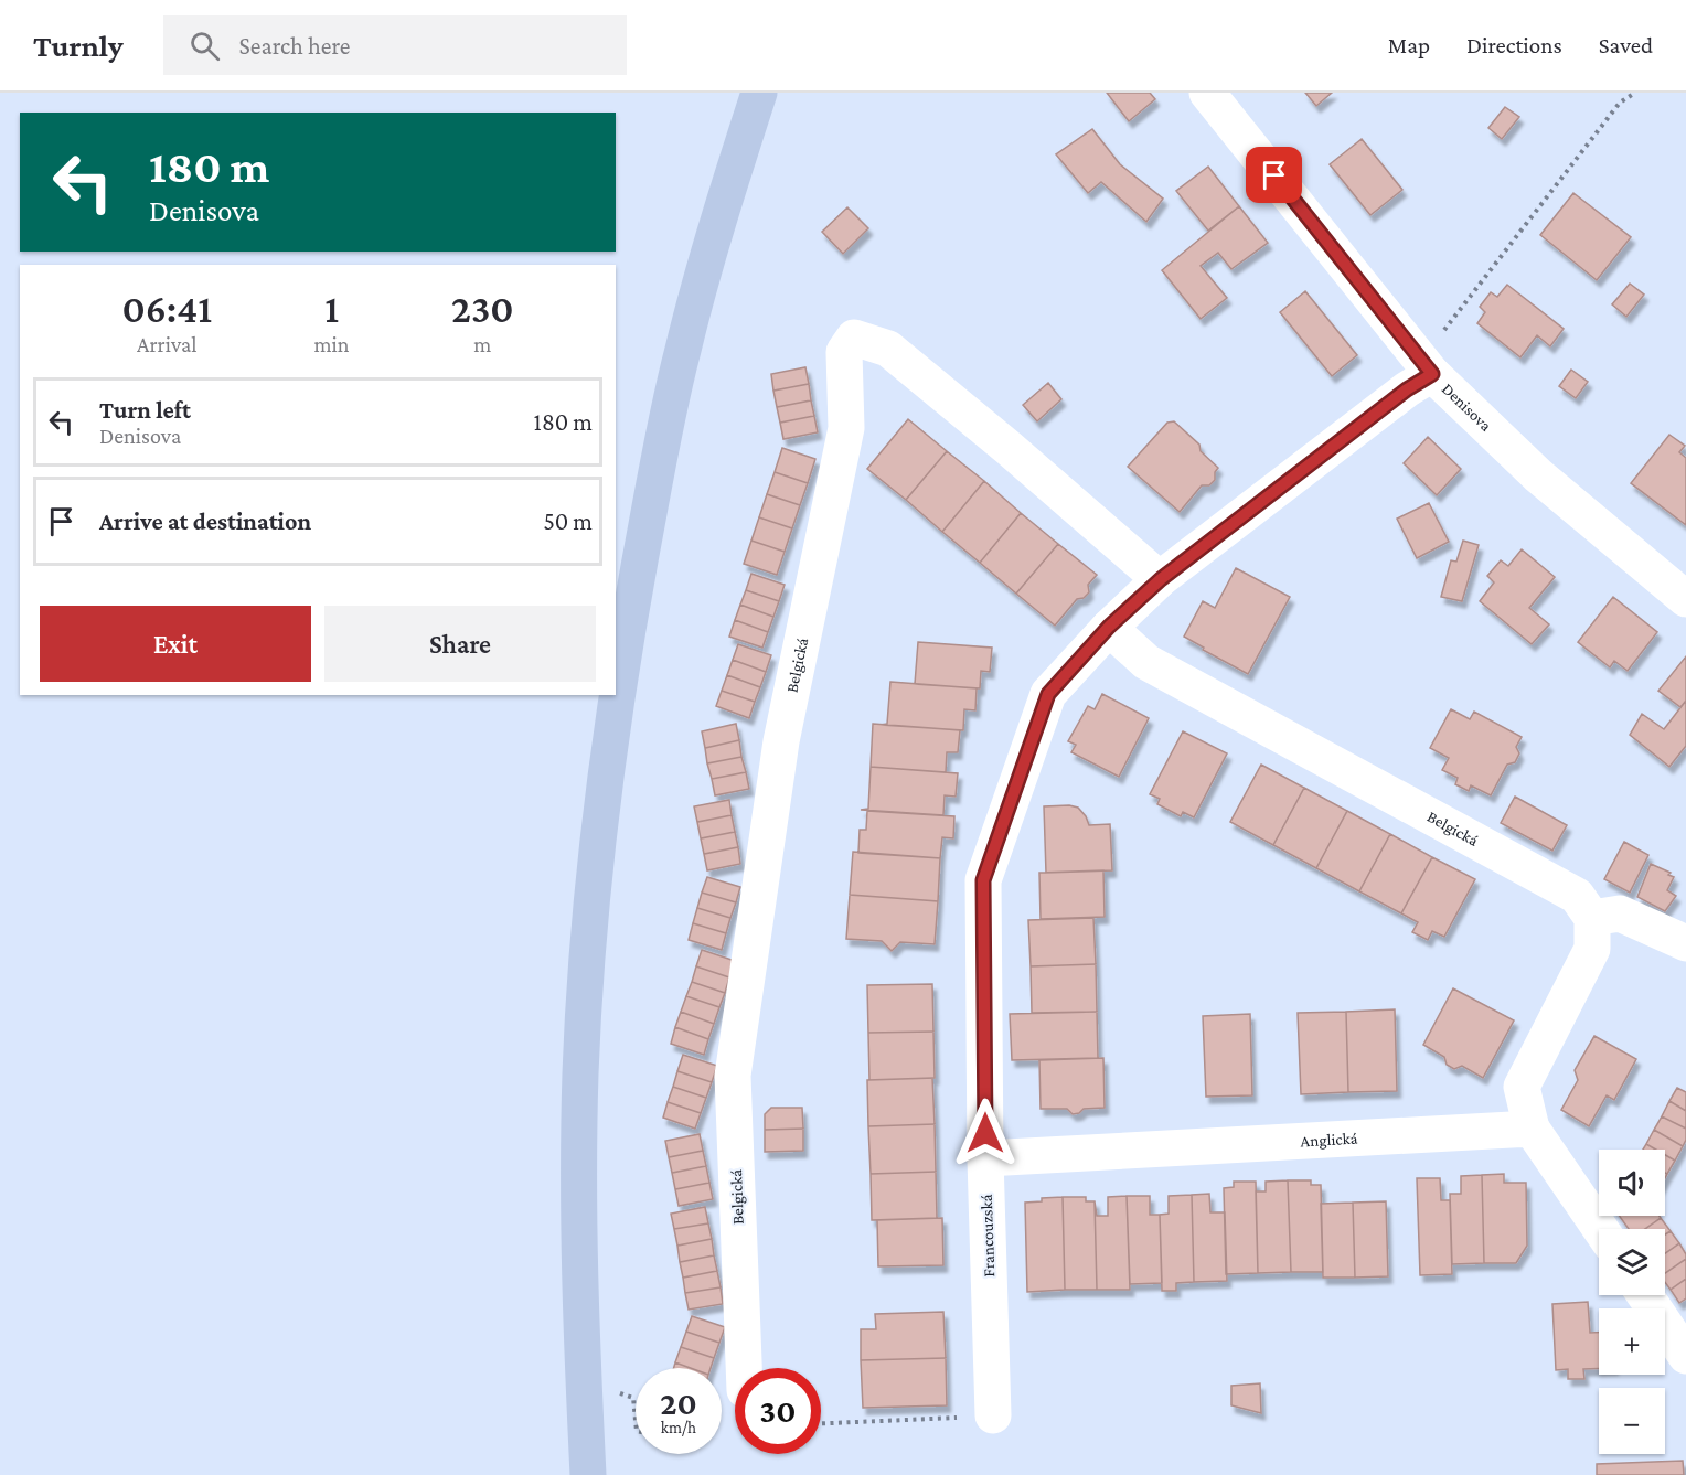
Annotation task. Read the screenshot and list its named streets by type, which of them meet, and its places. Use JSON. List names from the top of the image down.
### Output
{
  "streets": {
    "street": [
      "Denisova",
      "Belgická",
      "Anglická",
      "Francouzská"
    ]
  },
  "crossings": [
    ["Denisova", "Francouzská"],
    ["Belgická", "Francouzská"],
    ["Anglická", "Francouzská"]
  ],
  "page": {
    "header": "Turnly",
    "search": "Search here",
    "nav": ["Map", "Directions", "Saved"],
    "turn": ["180 m", "Denisova"],
    "eta": [
      "06:41",
      "Arrival",
      "1",
      "min",
      "230",
      "m"
    ],
    "list": [
      {
        "name": "Turn left",
        "note": "Denisova",
        "value": "180 m"
      },
      {
        "name": "Arrive at destination",
        "value": "50 m"
      }
    ],
    "buttons": ["Exit", "Share"],
    "map_buttons": ["+", "−"],
    "speed": "20 km/h",
    "limit": "30"
  }
}
